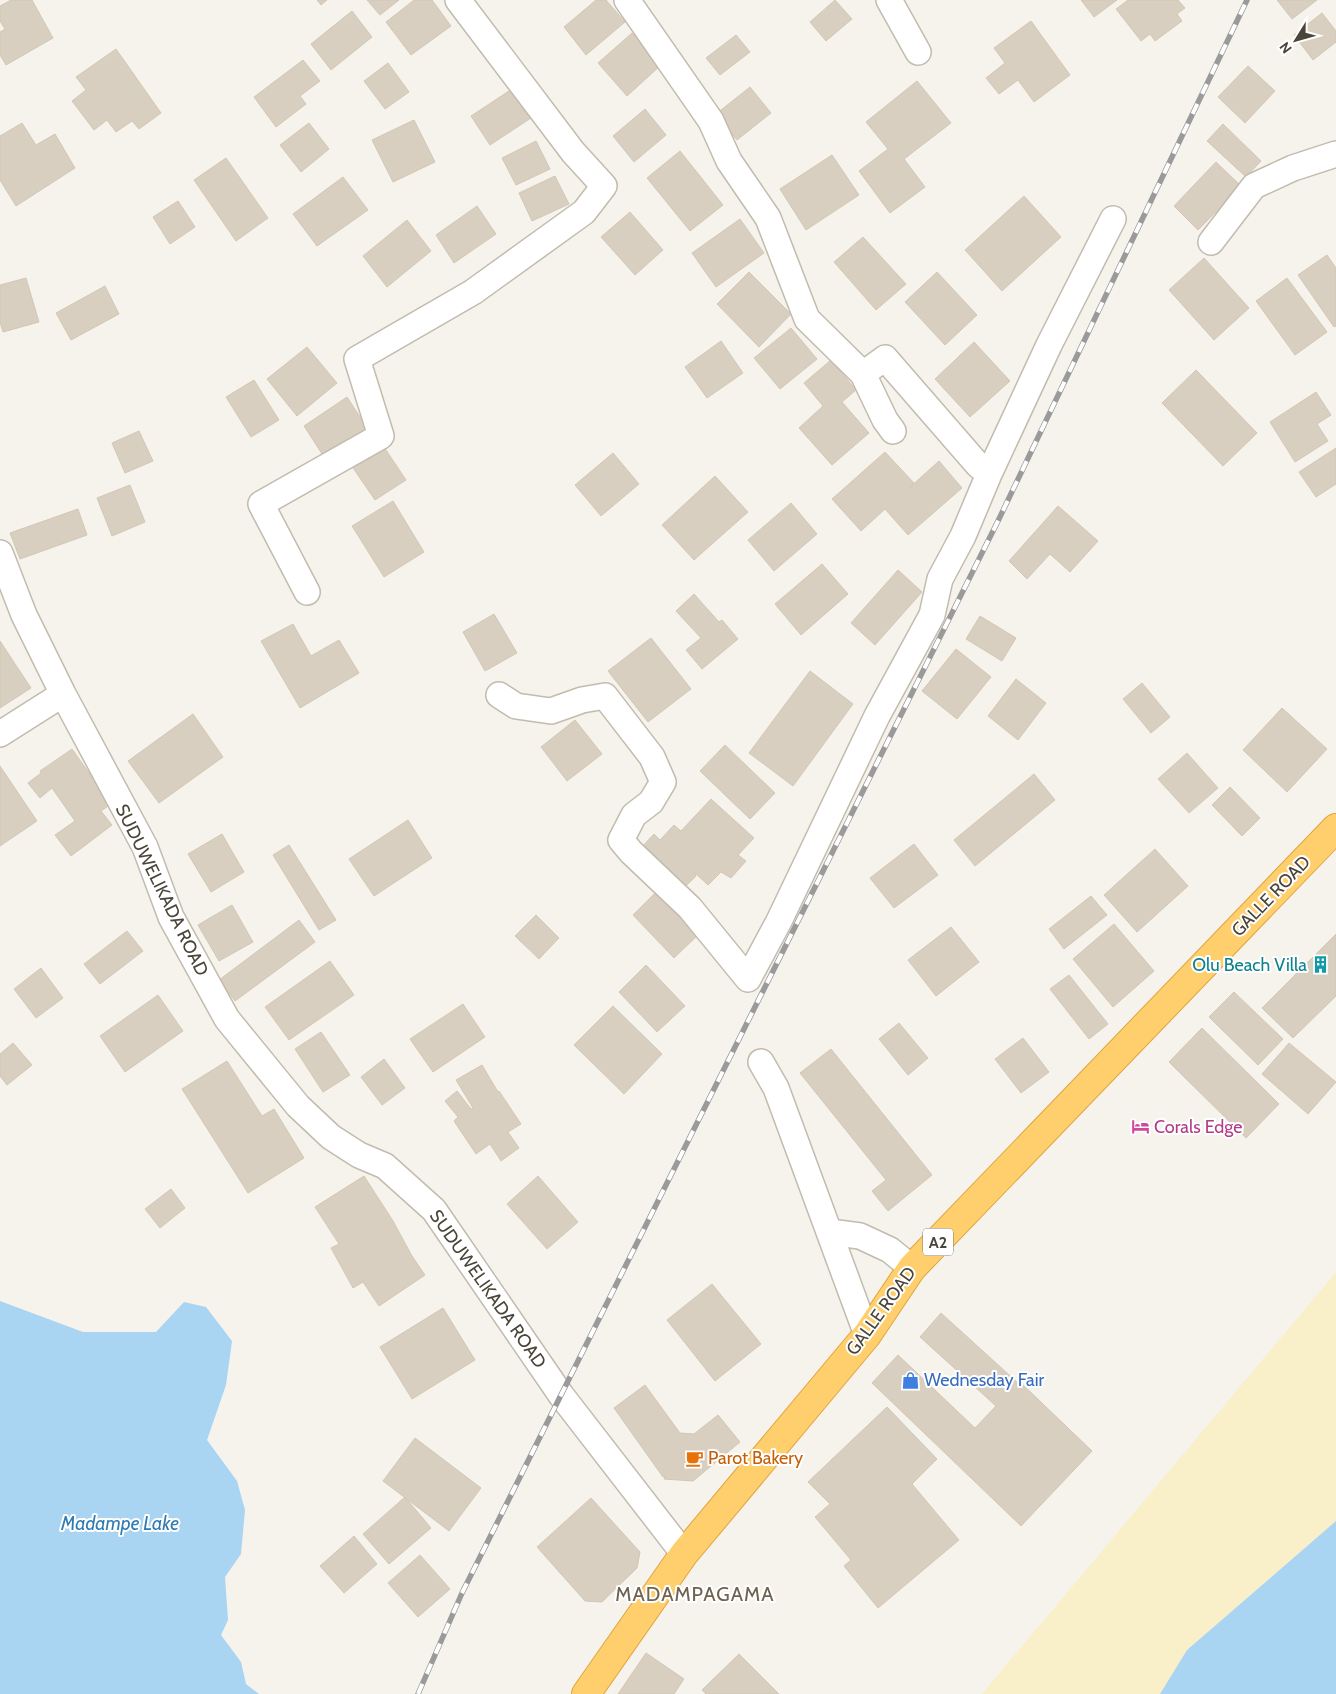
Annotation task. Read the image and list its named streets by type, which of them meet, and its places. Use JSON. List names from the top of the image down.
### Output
{
  "streets": {
    "highway": ["GALLE ROAD", "A2"],
    "street": ["SUDUWELIKADA ROAD"]
  },
  "crossings": [
    ["SUDUWELIKADA ROAD", "GALLE ROAD"]
  ],
  "districts": ["MADAMPAGAMA"],
  "water": ["Madampe Lake"],
  "places": {
    "building": ["Olu Beach Villa"],
    "hotel": ["Corals Edge"],
    "shop": ["Wednesday Fair"],
    "cafe": ["Parot Bakery"]
  },
  "north": "bottom left"
}
